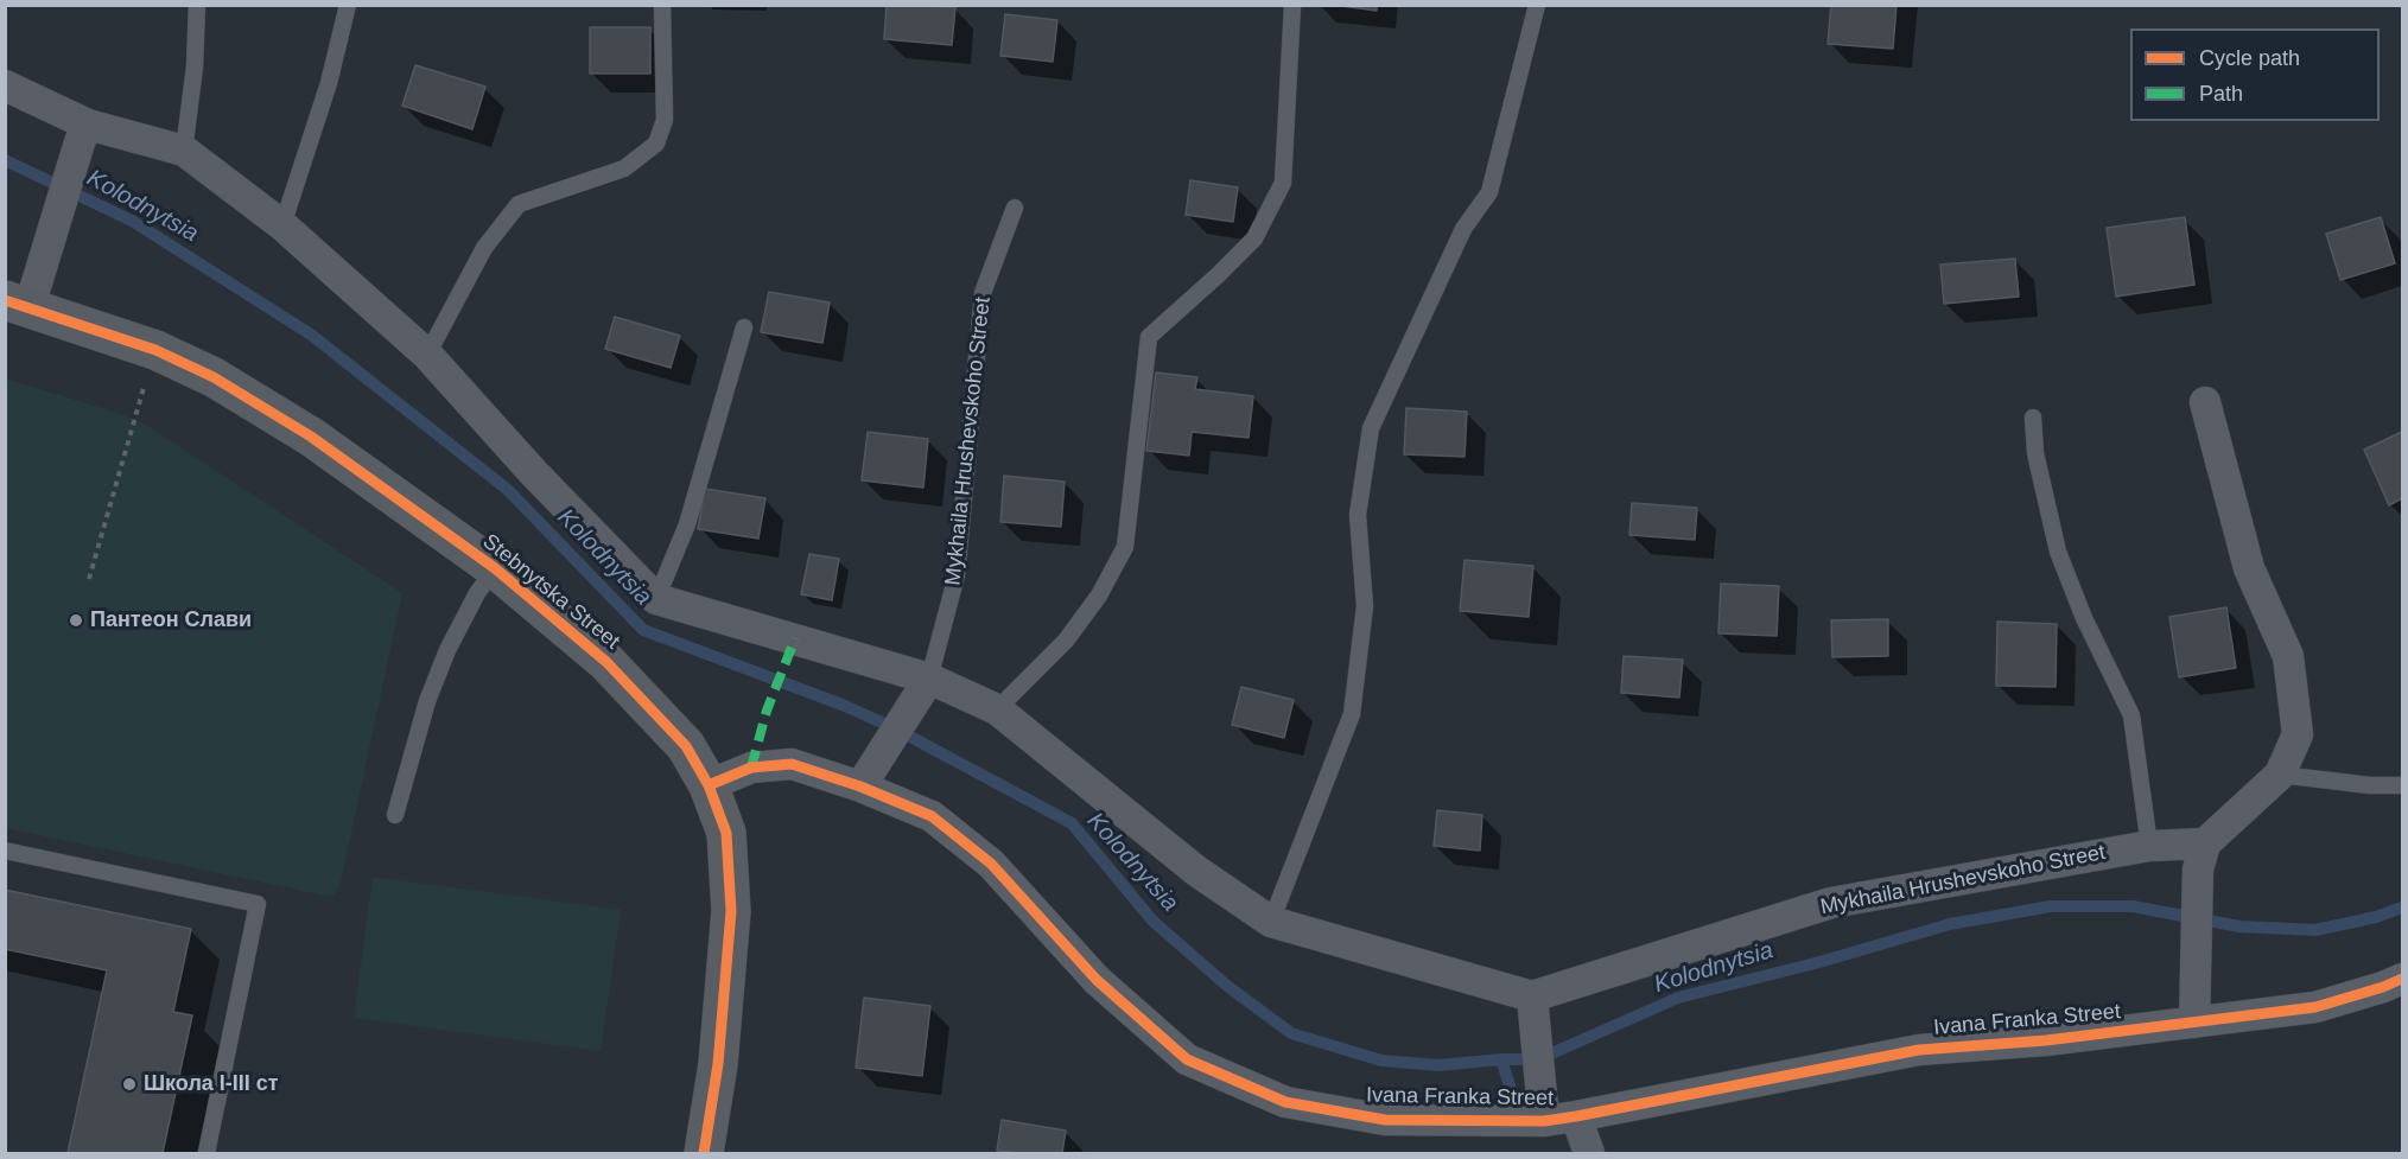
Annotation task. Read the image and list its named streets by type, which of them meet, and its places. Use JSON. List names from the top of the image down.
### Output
{
  "streets": {
    "street": ["Mykhaila Hrushevskoho Street", "Stebnytska Street", "Ivana Franka Street"]
  },
  "crossings": [
    ["Stebnytska Street", "Ivana Franka Street"]
  ],
  "water": ["Kolodnytsia"],
  "places": ["Пантеон Слави", "Школа І-ІІІ ст"],
  "legend": ["Cycle path", "Path"]
}
